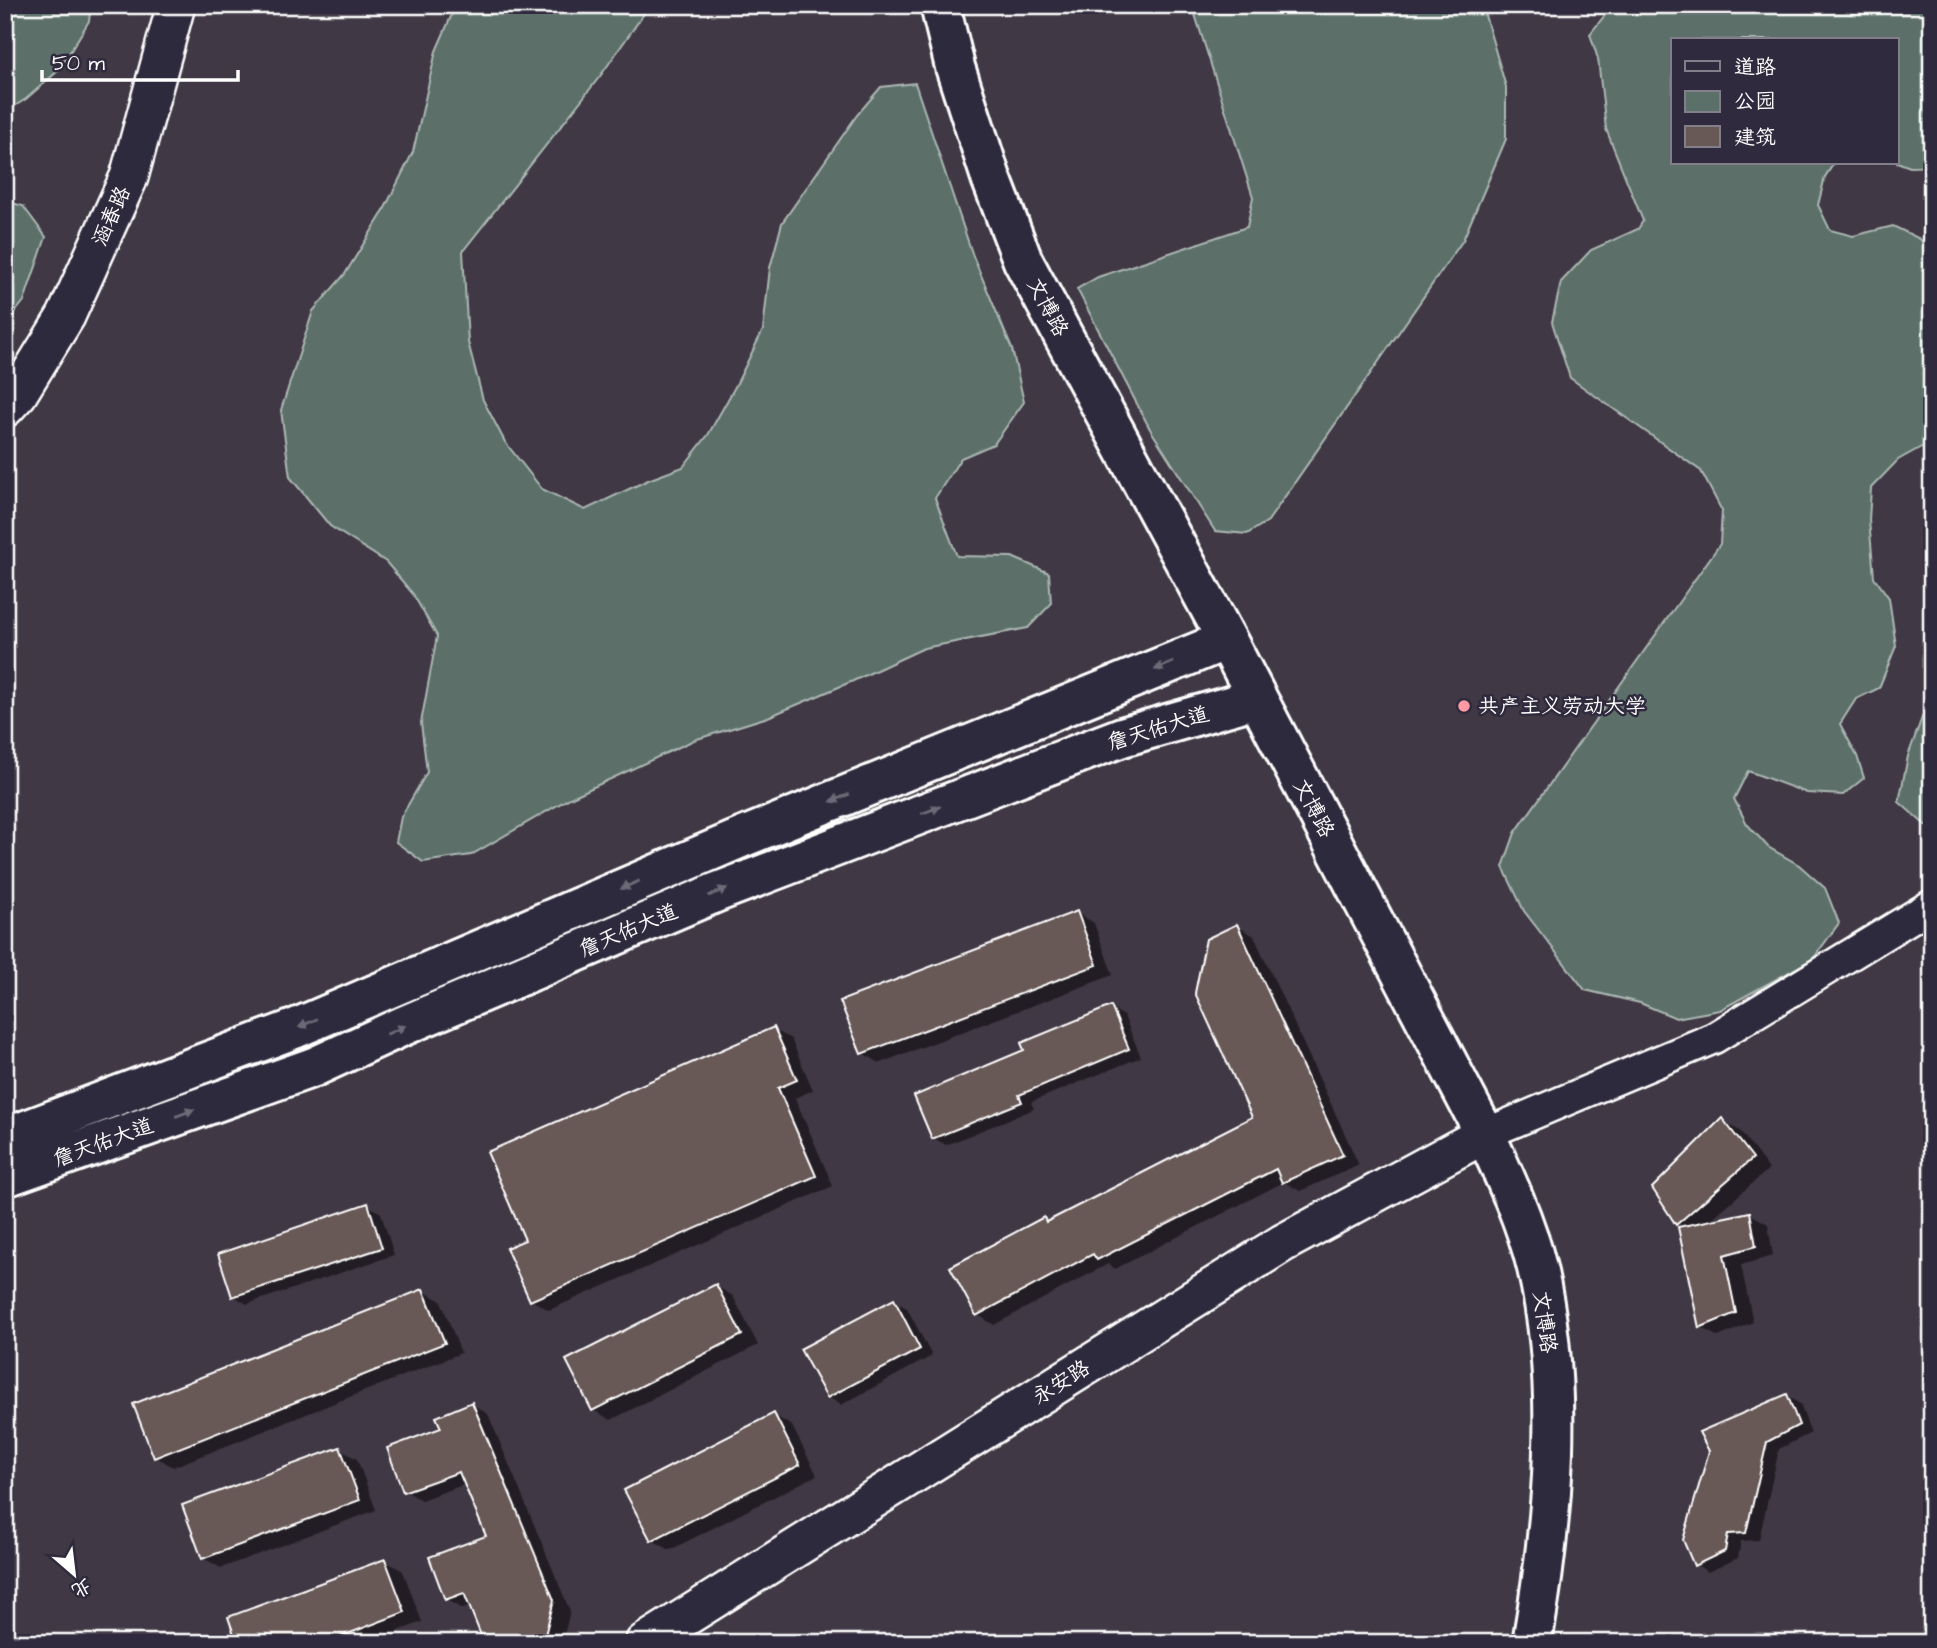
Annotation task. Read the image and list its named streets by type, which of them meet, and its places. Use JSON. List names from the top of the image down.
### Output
{
  "streets": {
    "main road": ["文博路", "詹天佑大道"],
    "street": ["涵春路", "永安路"]
  },
  "crossings": [
    ["文博路", "詹天佑大道"],
    ["文博路", "永安路"]
  ],
  "places": ["共产主义劳动大学"],
  "legend": ["道路", "公园", "建筑"],
  "scale_bar": "50 m",
  "north": "bottom right"
}
